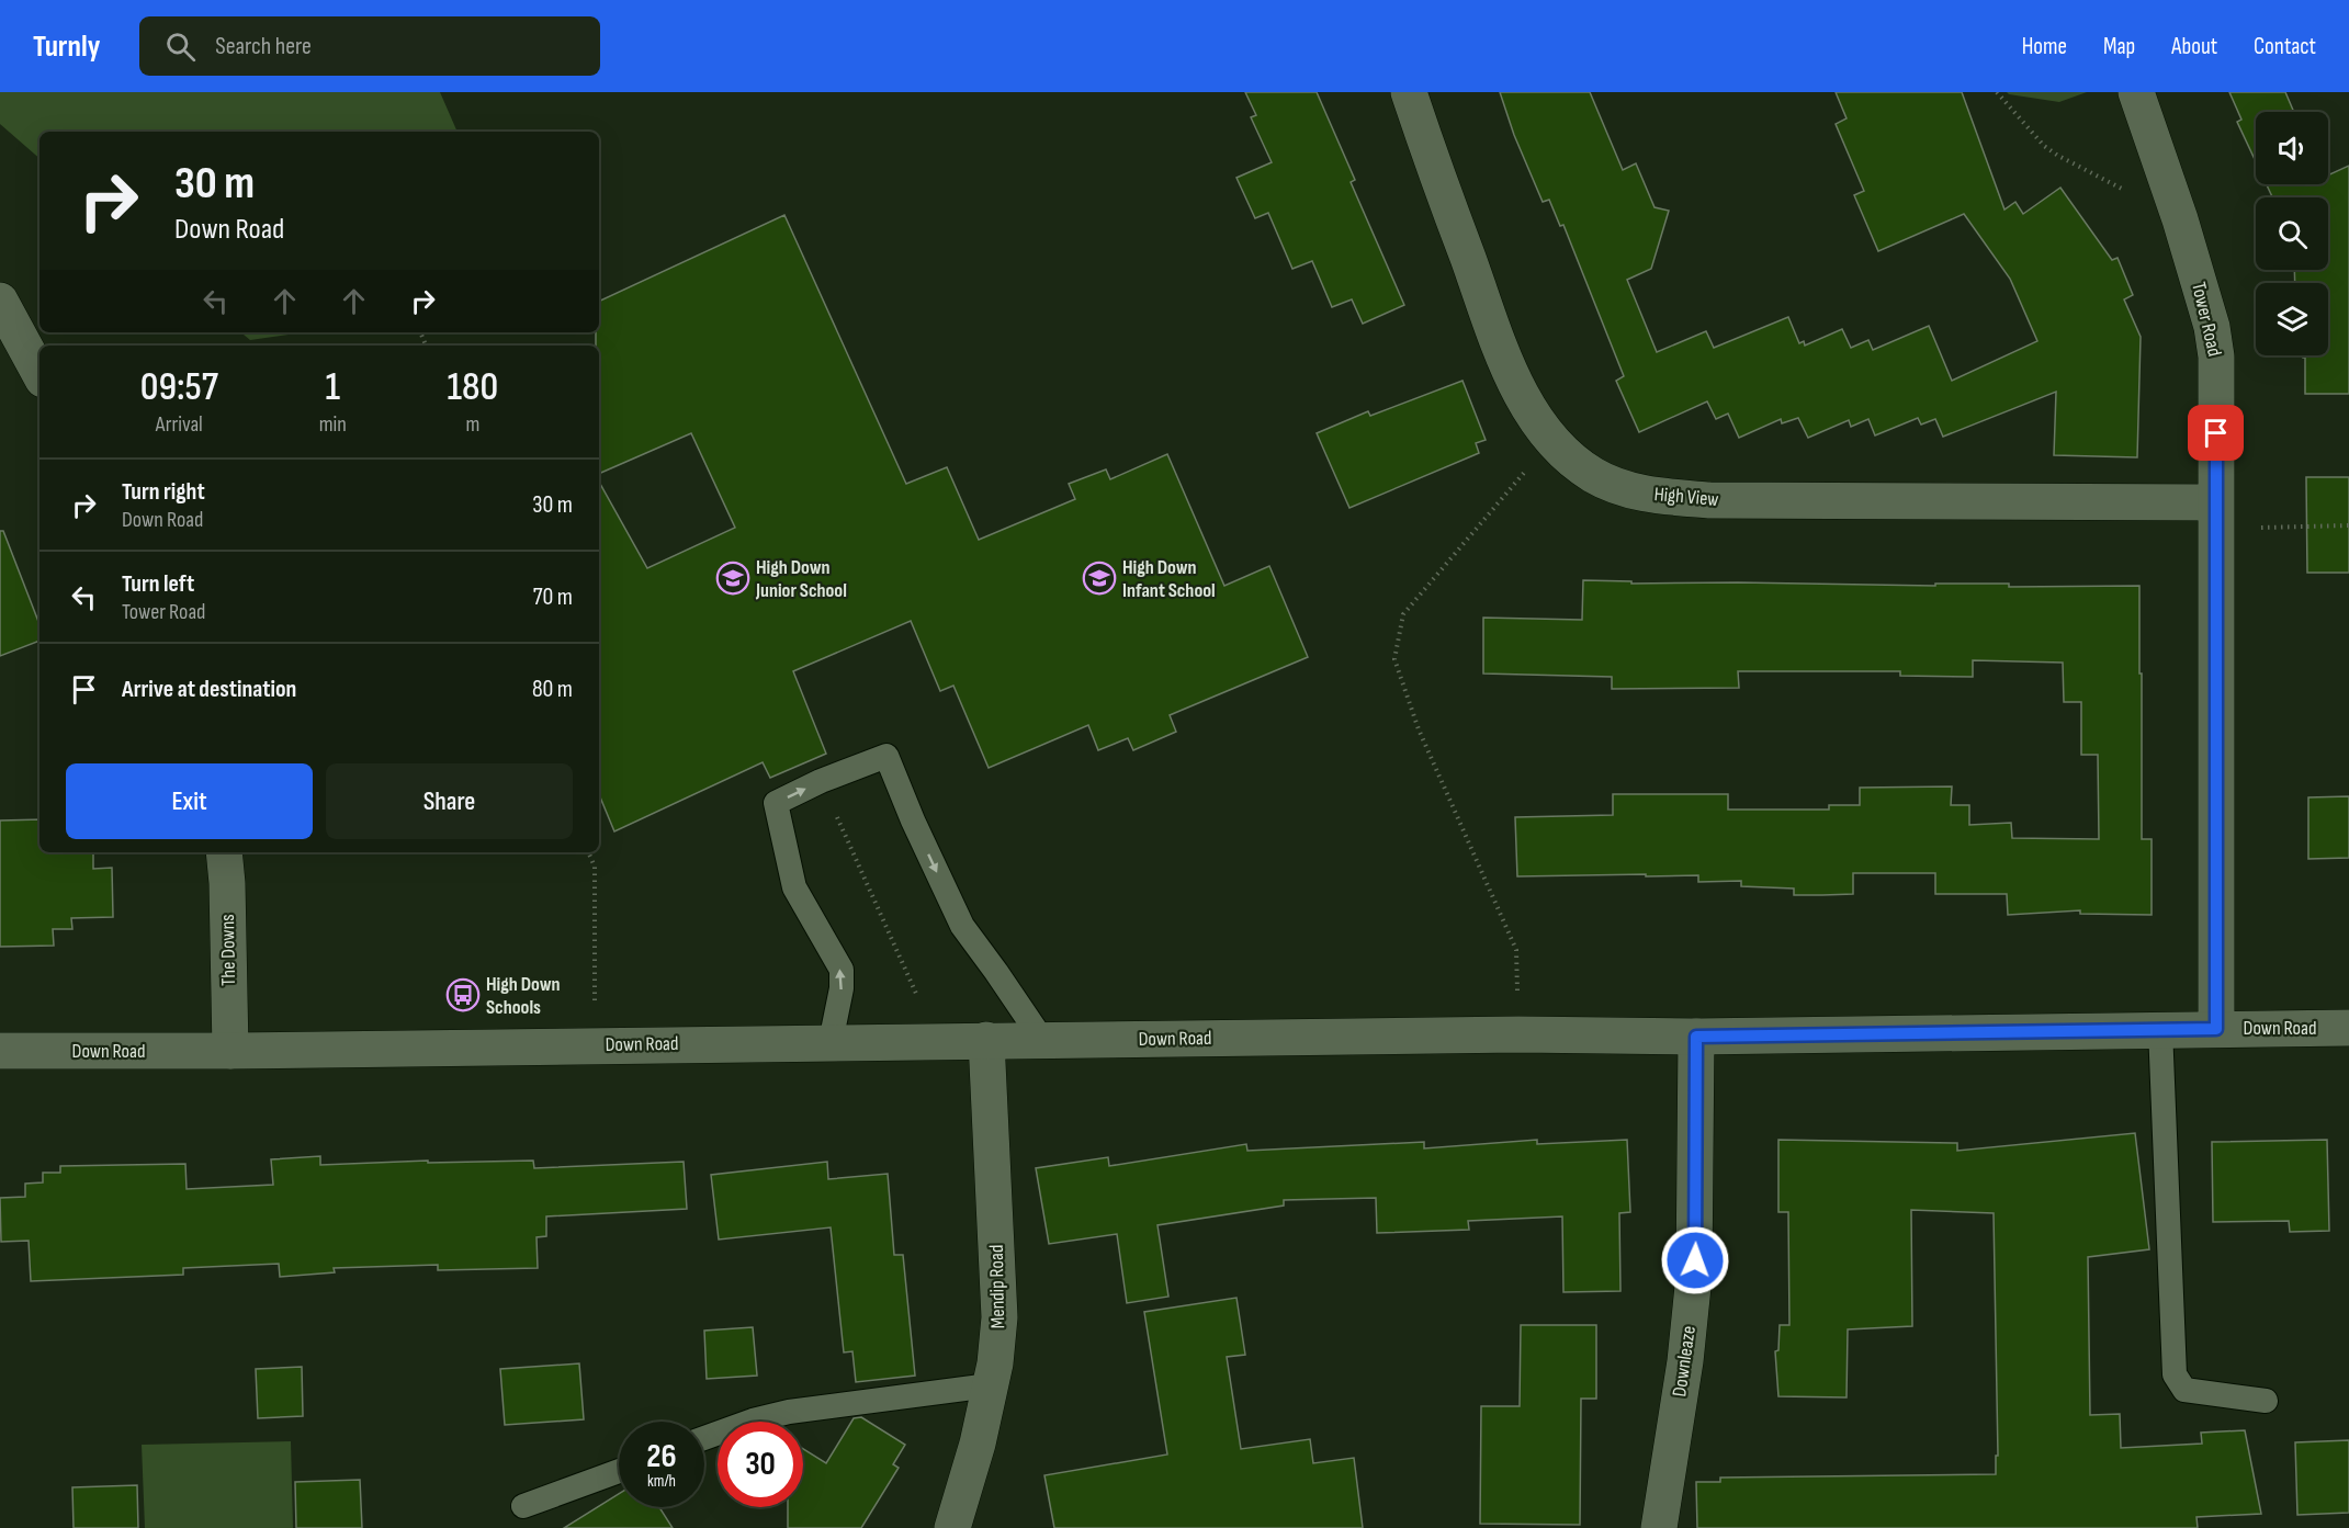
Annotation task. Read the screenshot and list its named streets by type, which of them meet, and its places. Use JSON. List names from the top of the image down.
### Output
{
  "streets": {
    "street": [
      "Tower Road",
      "High View",
      "The Downs",
      "Down Road",
      "Mendip Road",
      "Downleaze"
    ]
  },
  "crossings": [
    ["Tower Road", "High View"],
    ["Tower Road", "Down Road"],
    ["The Downs", "Down Road"],
    ["Down Road", "Mendip Road"],
    ["Down Road", "Downleaze"]
  ],
  "places": {
    "school or university": ["High Down Junior School", "High Down Infant School"],
    "bus stop": ["High Down Schools"]
  },
  "page": {
    "header": "Turnly",
    "search": "Search here",
    "nav": [
      "Home",
      "Map",
      "About",
      "Contact"
    ],
    "turn": ["30 m", "Down Road"],
    "eta": [
      "09:57",
      "Arrival",
      "1",
      "min",
      "180",
      "m"
    ],
    "list": [
      {
        "name": "Turn right",
        "note": "Down Road",
        "value": "30 m"
      },
      {
        "name": "Turn left",
        "note": "Tower Road",
        "value": "70 m"
      },
      {
        "name": "Arrive at destination",
        "value": "80 m"
      }
    ],
    "buttons": ["Exit", "Share"],
    "speed": "26 km/h",
    "limit": "30"
  }
}
